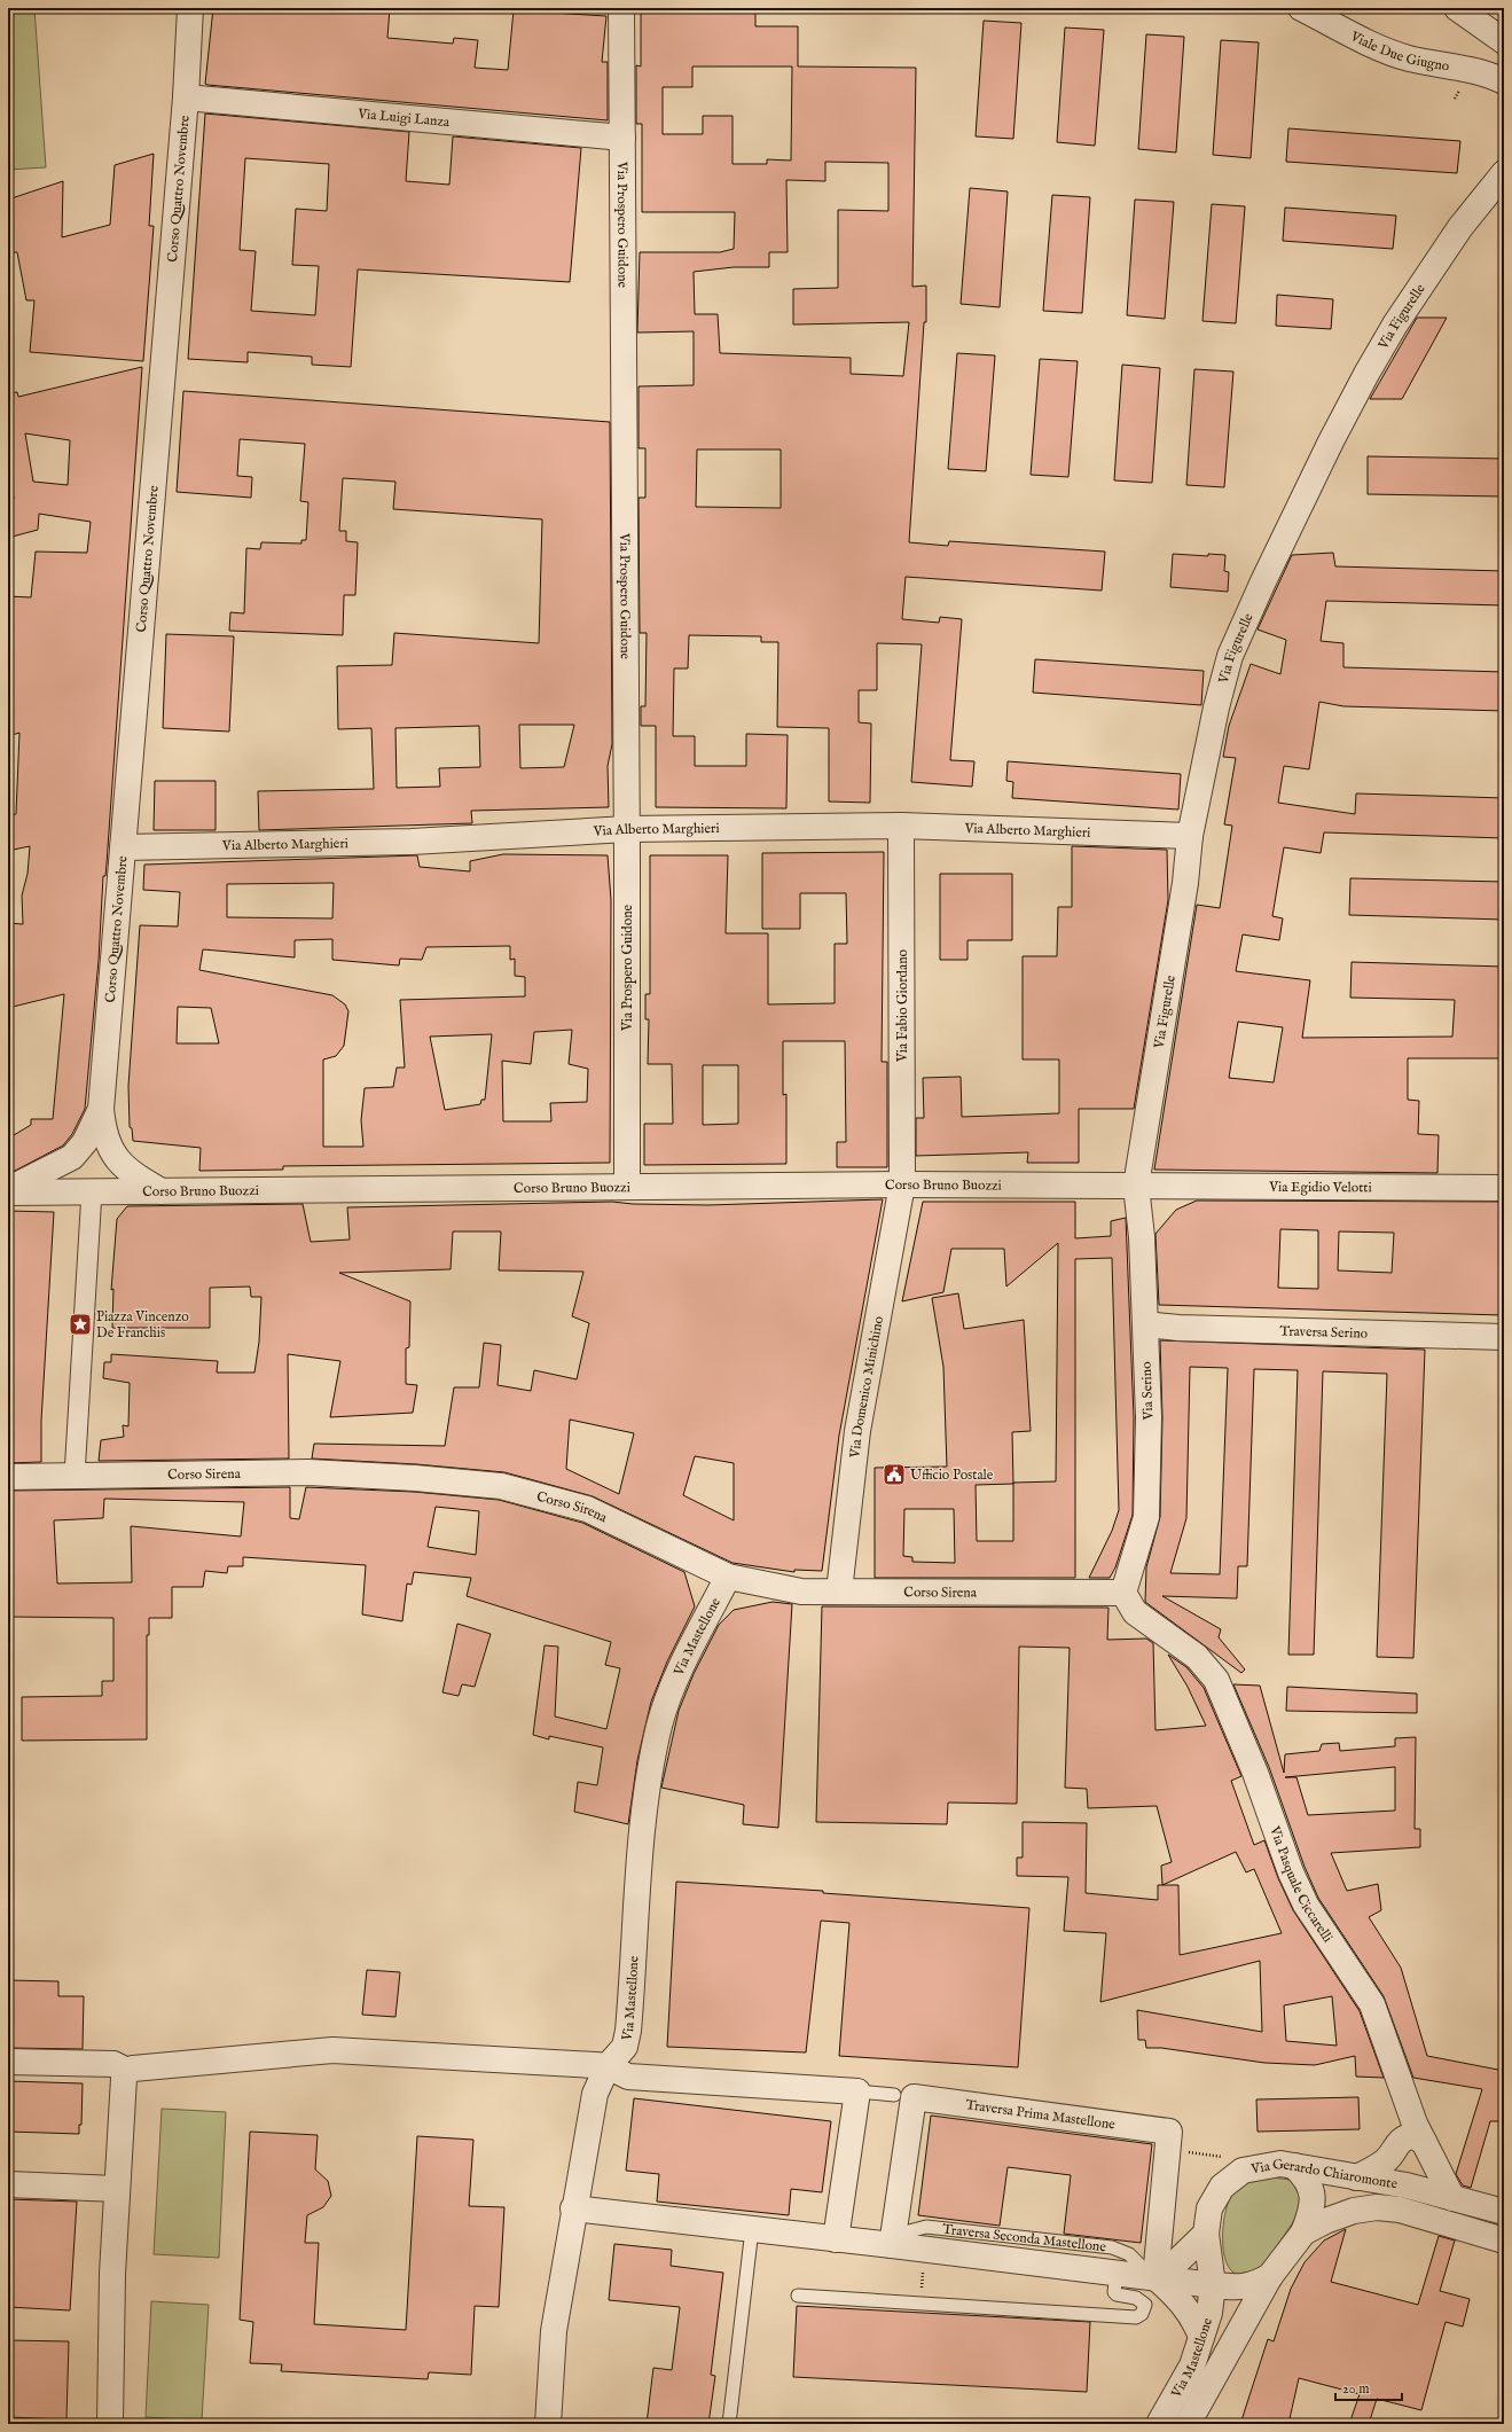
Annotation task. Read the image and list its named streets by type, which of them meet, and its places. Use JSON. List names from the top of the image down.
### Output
{
  "streets": {
    "street": [
      "Viale Due Giugno",
      "Via Luigi Lanza",
      "Corso Quattro Novembre",
      "Via Prospero Guidone",
      "Via Figurelle",
      "Via Alberto Marghieri",
      "Via Fabio Giordano",
      "Corso Bruno Buozzi",
      "Via Egidio Velotti",
      "Traversa Serino",
      "Via Domenico Minichino",
      "Via Serino",
      "Corso Sirena",
      "Via Mastellone",
      "Via Pasquale Ciccarelli",
      "Traversa Prima Mastellone",
      "Via Gerardo Chiaromonte",
      "Traversa Seconda Mastellone"
    ]
  },
  "crossings": [
    ["Via Luigi Lanza", "Corso Quattro Novembre"],
    ["Via Luigi Lanza", "Via Prospero Guidone"],
    ["Corso Quattro Novembre", "Via Alberto Marghieri"],
    ["Corso Quattro Novembre", "Corso Bruno Buozzi"],
    ["Via Prospero Guidone", "Via Alberto Marghieri"],
    ["Via Prospero Guidone", "Corso Bruno Buozzi"],
    ["Via Figurelle", "Via Alberto Marghieri"],
    ["Via Figurelle", "Corso Bruno Buozzi"],
    ["Via Figurelle", "Via Egidio Velotti"],
    ["Via Figurelle", "Via Serino"],
    ["Via Alberto Marghieri", "Via Fabio Giordano"],
    ["Via Fabio Giordano", "Corso Bruno Buozzi"],
    ["Via Fabio Giordano", "Via Domenico Minichino"],
    ["Corso Bruno Buozzi", "Via Egidio Velotti"],
    ["Corso Bruno Buozzi", "Via Domenico Minichino"],
    ["Corso Bruno Buozzi", "Via Serino"],
    ["Via Egidio Velotti", "Via Serino"],
    ["Traversa Serino", "Via Serino"],
    ["Via Domenico Minichino", "Corso Sirena"],
    ["Via Serino", "Corso Sirena"],
    ["Via Serino", "Via Pasquale Ciccarelli"],
    ["Corso Sirena", "Via Mastellone"],
    ["Corso Sirena", "Via Pasquale Ciccarelli"],
    ["Via Mastellone", "Via Gerardo Chiaromonte"],
    ["Via Mastellone", "Traversa Seconda Mastellone"],
    ["Via Pasquale Ciccarelli", "Via Gerardo Chiaromonte"],
    ["Traversa Prima Mastellone", "Traversa Seconda Mastellone"],
    ["Via Gerardo Chiaromonte", "Traversa Seconda Mastellone"]
  ],
  "places": {
    "place": ["Piazza Vincenzo De Franchis"],
    "public building": ["Ufficio Postale"]
  },
  "scale_bar": "20 m"
}
